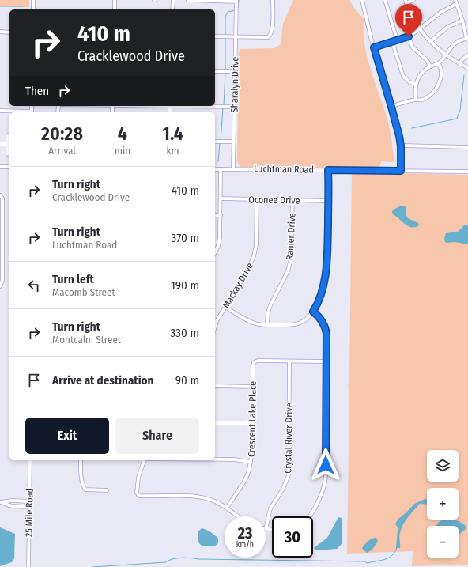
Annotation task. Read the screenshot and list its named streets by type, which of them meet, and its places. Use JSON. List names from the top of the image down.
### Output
{
  "streets": {
    "street": [
      "Sharalyn Drive",
      "Luchtman Road",
      "Oconee Drive",
      "Ranier Drive",
      "Mackay Drive",
      "Crescent Lake Place",
      "Crystal River Drive",
      "25 Mile Road"
    ]
  },
  "crossings": [
    ["Sharalyn Drive", "Luchtman Road"],
    ["Oconee Drive", "Ranier Drive"],
    ["Oconee Drive", "Mackay Drive"],
    ["Crescent Lake Place", "Crystal River Drive"]
  ],
  "page": {
    "turn": ["410 m", "Cracklewood Drive"],
    "then": "Then",
    "eta": [
      "20:28",
      "Arrival",
      "4",
      "min",
      "1.4",
      "km"
    ],
    "list": [
      {
        "name": "Turn right",
        "note": "Cracklewood Drive",
        "value": "410 m"
      },
      {
        "name": "Turn right",
        "note": "Luchtman Road",
        "value": "370 m"
      },
      {
        "name": "Turn left",
        "note": "Macomb Street",
        "value": "190 m"
      },
      {
        "name": "Turn right",
        "note": "Montcalm Street",
        "value": "330 m"
      },
      {
        "name": "Arrive at destination",
        "value": "90 m"
      }
    ],
    "buttons": ["Exit", "Share"],
    "map_buttons": ["+", "−"],
    "speed": "23 km/h",
    "limit": "30"
  }
}
